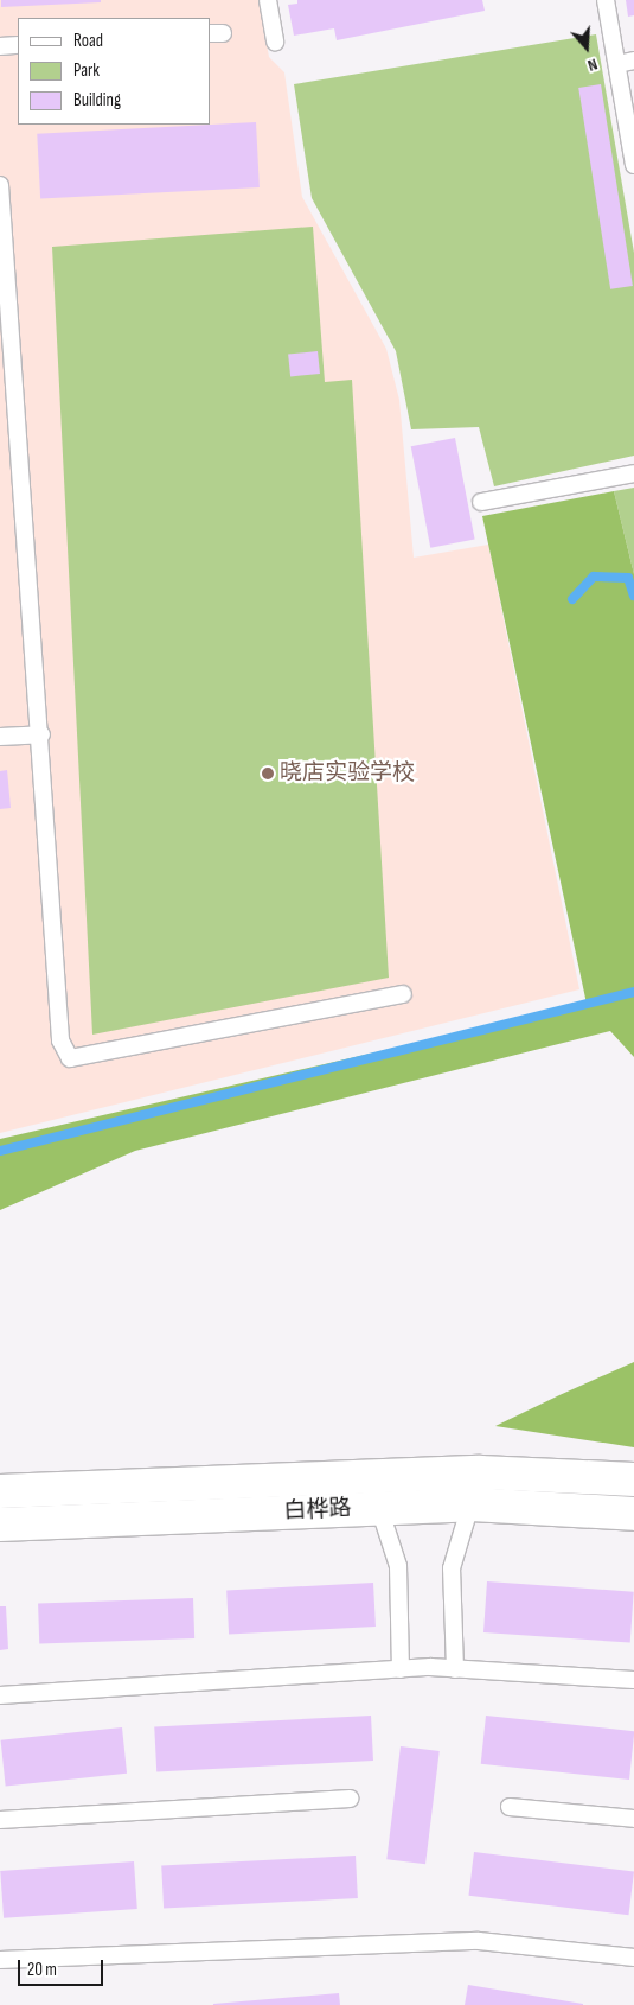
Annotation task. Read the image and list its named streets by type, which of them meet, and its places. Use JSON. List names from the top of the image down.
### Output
{
  "streets": {
    "street": ["白桦路"]
  },
  "places": ["晓店实验学校"],
  "legend": ["Road", "Park", "Building"],
  "scale_bar": "20 m",
  "north": "bottom"
}
